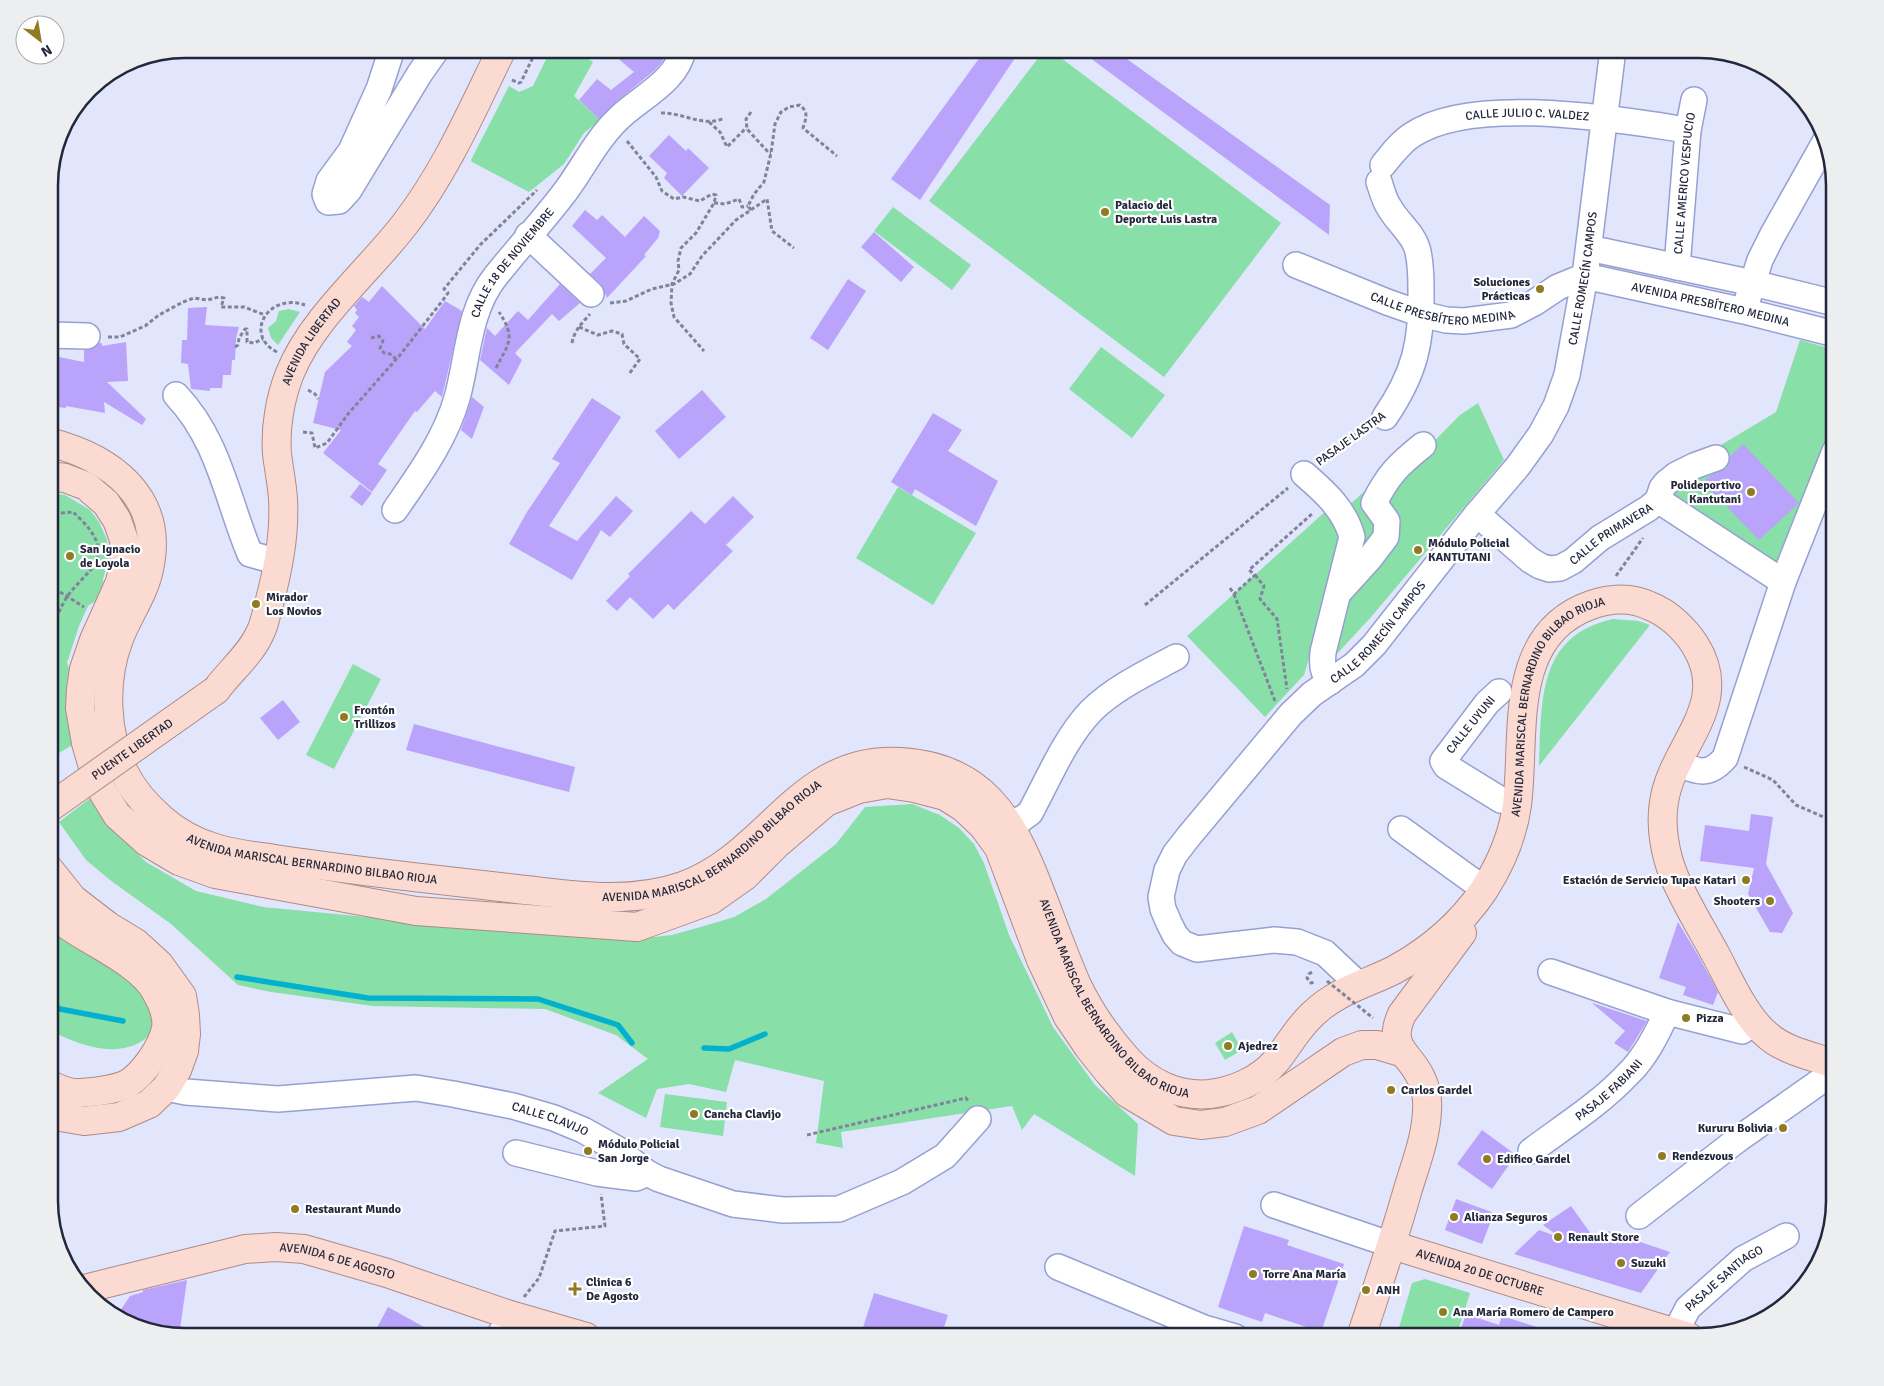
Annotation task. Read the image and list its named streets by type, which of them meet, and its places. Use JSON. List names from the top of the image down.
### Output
{
  "streets": {
    "main road": [
      "AVENIDA LIBERTAD",
      "AVENIDA MARISCAL BERNARDINO BILBAO RIOJA",
      "PUENTE LIBERTAD",
      "AVENIDA 6 DE AGOSTO",
      "AVENIDA 20 DE OCTUBRE"
    ],
    "street": [
      "CALLE JULIO C. VALDEZ",
      "CALLE AMERICO VESPUCIO",
      "CALLE 18 DE NOVIEMBRE",
      "CALLE ROMECÍN CAMPOS",
      "CALLE PRESBÍTERO MEDINA",
      "AVENIDA PRESBÍTERO MEDINA",
      "PASAJE LASTRA",
      "CALLE PRIMAVERA",
      "CALLE UYUNI",
      "PASAJE FABIANI",
      "CALLE CLAVIJO",
      "PASAJE SANTIAGO"
    ]
  },
  "crossings": [
    ["CALLE JULIO C. VALDEZ", "CALLE AMERICO VESPUCIO"],
    ["CALLE JULIO C. VALDEZ", "CALLE ROMECÍN CAMPOS"],
    ["CALLE JULIO C. VALDEZ", "PASAJE LASTRA"],
    ["CALLE ROMECÍN CAMPOS", "CALLE PRESBÍTERO MEDINA"],
    ["CALLE ROMECÍN CAMPOS", "AVENIDA PRESBÍTERO MEDINA"],
    ["CALLE ROMECÍN CAMPOS", "CALLE PRIMAVERA"],
    ["CALLE ROMECÍN CAMPOS", "AVENIDA MARISCAL BERNARDINO BILBAO RIOJA"],
    ["CALLE PRESBÍTERO MEDINA", "AVENIDA PRESBÍTERO MEDINA"],
    ["CALLE PRESBÍTERO MEDINA", "PASAJE LASTRA"],
    ["AVENIDA LIBERTAD", "PUENTE LIBERTAD"],
    ["AVENIDA MARISCAL BERNARDINO BILBAO RIOJA", "CALLE UYUNI"]
  ],
  "places": {
    "other": [
      "Palacio del Deporte Luis Lastra",
      "Soluciones Prácticas",
      "Polideportivo Kantutani",
      "Módulo Policial KANTUTANI",
      "San Ignacio de Loyola",
      "Mirador Los Novios",
      "Frontón Trillizos",
      "Estación de Servicio Tupac Katari",
      "Shooters",
      "Pizza",
      "Ajedrez",
      "Carlos Gardel",
      "Cancha Clavijo",
      "Kururu Bolivia",
      "Módulo Policial San Jorge",
      "Rendezvous",
      "Edifico Gardel",
      "Restaurant Mundo",
      "Alianza Seguros",
      "Renault Store",
      "Suzuki",
      "Torre Ana María",
      "ANH",
      "Ana María Romero de Campero"
    ],
    "health": ["Clinica 6 De Agosto"]
  },
  "north": "bottom right"
}
